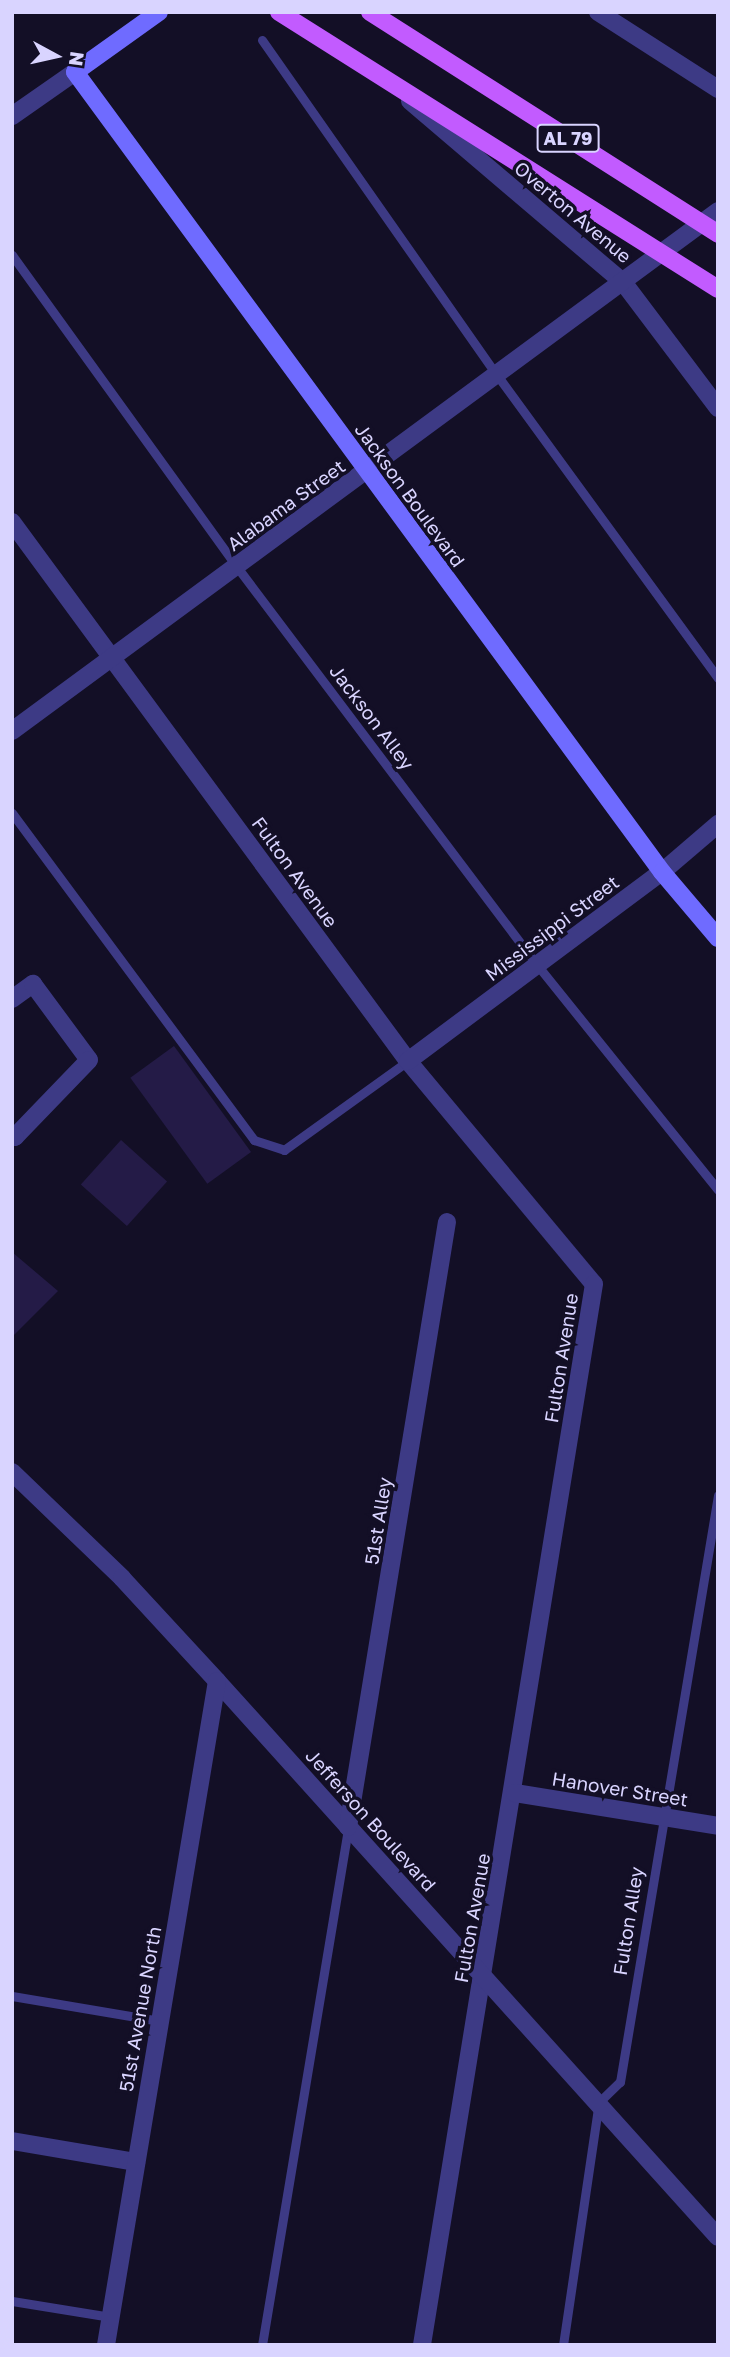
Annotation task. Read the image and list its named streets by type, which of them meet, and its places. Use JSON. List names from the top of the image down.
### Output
{
  "streets": {
    "main road": ["AL 79"],
    "street": [
      "Overton Avenue",
      "Jackson Boulevard",
      "Alabama Street",
      "Fulton Avenue",
      "Mississippi Street",
      "51st Alley",
      "Hanover Street",
      "Jefferson Boulevard",
      "51st Avenue North"
    ],
    "lane": ["Jackson Alley", "Fulton Alley"]
  },
  "crossings": [
    ["AL 79", "Overton Avenue"],
    ["AL 79", "Alabama Street"],
    ["Overton Avenue", "Alabama Street"],
    ["Jackson Boulevard", "Alabama Street"],
    ["Jackson Boulevard", "Mississippi Street"],
    ["Alabama Street", "Jackson Alley"],
    ["Alabama Street", "Fulton Avenue"],
    ["Jackson Alley", "Mississippi Street"],
    ["Fulton Avenue", "Mississippi Street"],
    ["Fulton Avenue", "Hanover Street"],
    ["Fulton Avenue", "Jefferson Boulevard"],
    ["51st Alley", "Jefferson Boulevard"],
    ["Hanover Street", "Fulton Alley"],
    ["Jefferson Boulevard", "Fulton Alley"],
    ["Jefferson Boulevard", "51st Avenue North"]
  ],
  "north": "right"
}
